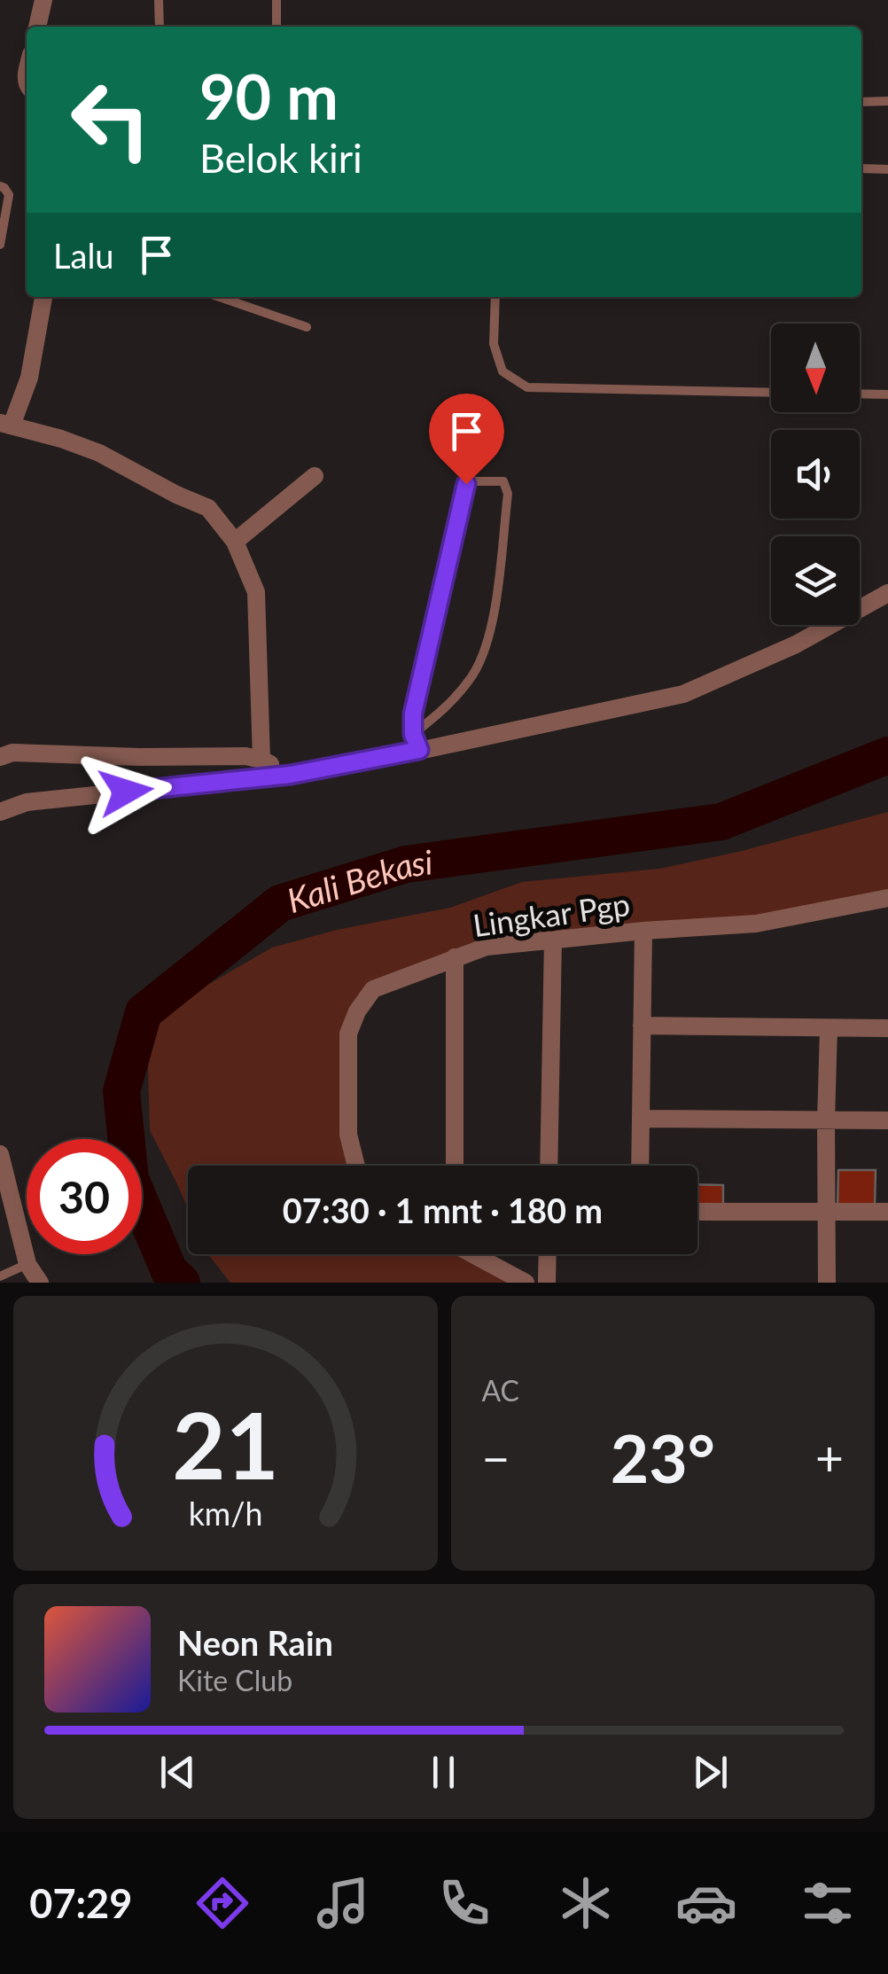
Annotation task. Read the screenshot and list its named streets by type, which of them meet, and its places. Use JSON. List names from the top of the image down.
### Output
{
  "streets": {
    "street": ["Lingkar Pgp"]
  },
  "water": ["Kali Bekasi"],
  "north": "bottom",
  "page": {
    "turn": ["90 m", "Belok kiri"],
    "then": "Lalu",
    "limit": "30",
    "trip": "07:30 · 1 mnt · 180 m",
    "tile": "AC",
    "heat": ["−", "23°", "+"],
    "song": ["Neon Rain", "Kite Club"],
    "tabs": "07:29",
    "gauge": ["21", "km/h"]
  }
}
